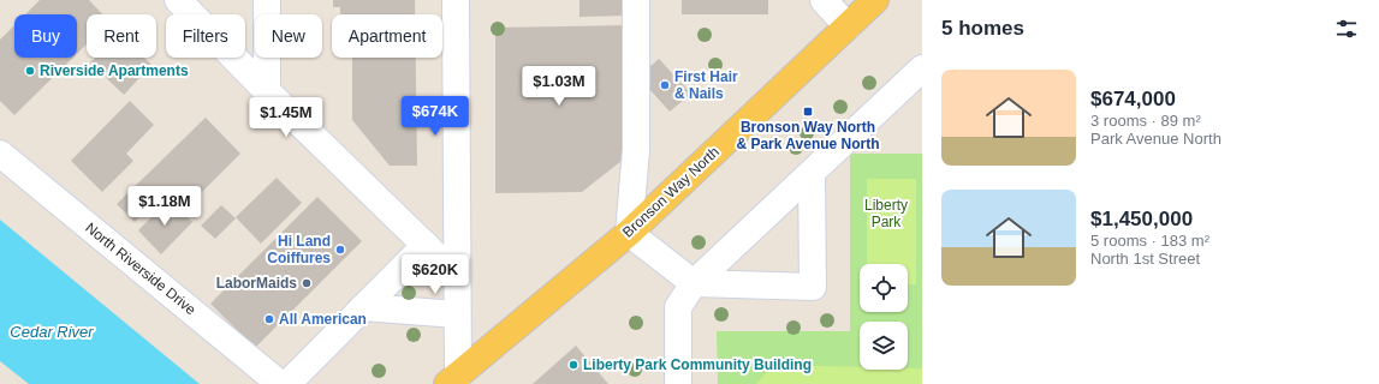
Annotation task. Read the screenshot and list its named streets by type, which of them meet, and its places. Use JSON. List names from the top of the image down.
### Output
{
  "streets": {
    "main road": ["Bronson Way North"],
    "street": ["North Riverside Drive"]
  },
  "water": ["Cedar River"],
  "parks": ["Liberty Park"],
  "places": {
    "other": [
      "Riverside Apartments",
      "First Hair & Nails",
      "Hi Land Coiffures",
      "LaborMaids",
      "All American",
      "Liberty Park Community Building"
    ],
    "transit": ["Bronson Way North & Park Avenue North"]
  },
  "page": {
    "heading": "5 homes",
    "chip": [
      "Buy",
      "Rent",
      "Filters",
      "New",
      "Apartment"
    ],
    "list": [
      {
        "name": "$674,000",
        "note": "3 rooms · 89 m² · Park Avenue North"
      },
      {
        "name": "$1,450,000",
        "note": "5 rooms · 183 m² · North 1st Street"
      }
    ],
    "price": [
      "$1.03M",
      "$674K",
      "$1.45M",
      "$1.18M",
      "$620K"
    ]
  }
}
